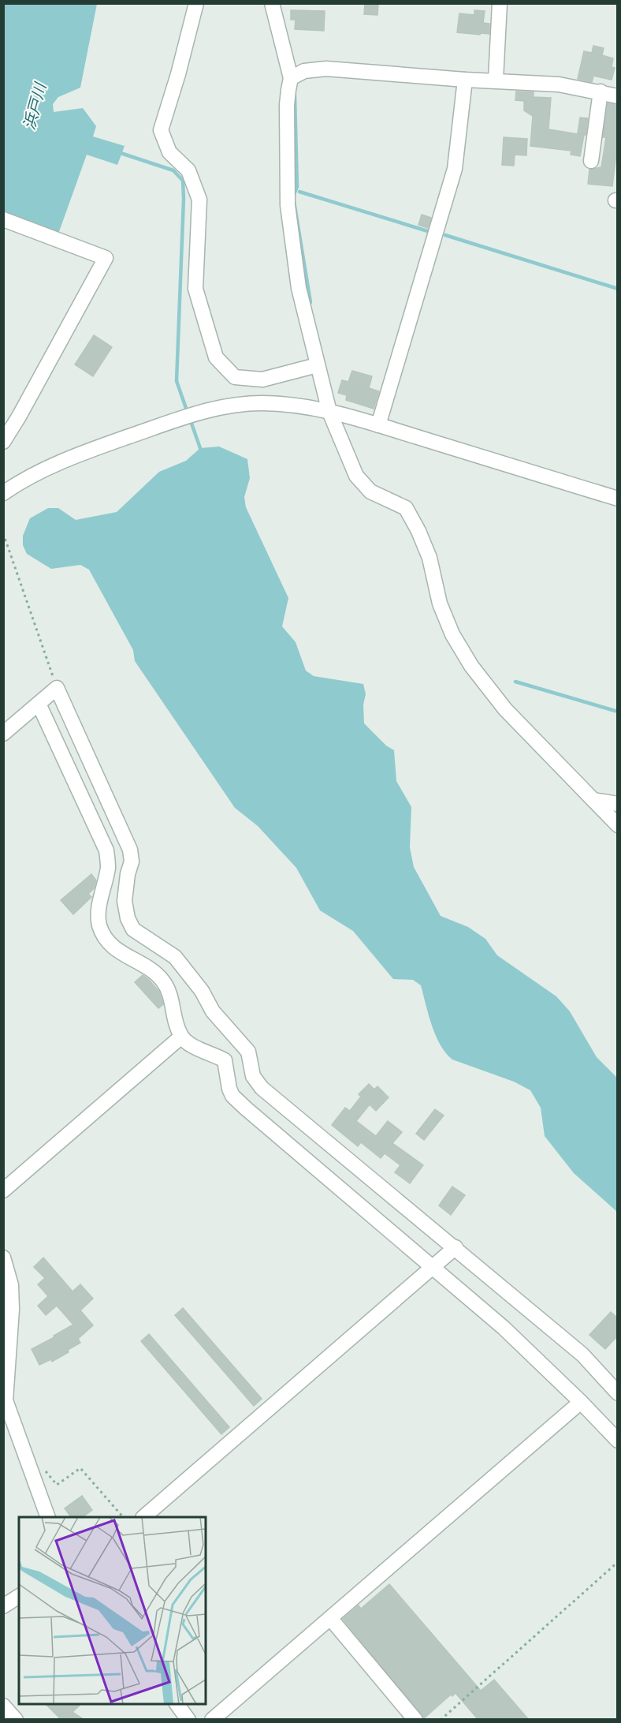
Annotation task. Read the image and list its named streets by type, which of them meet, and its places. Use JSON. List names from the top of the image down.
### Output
{
  "water": ["浜戸川"]
}
